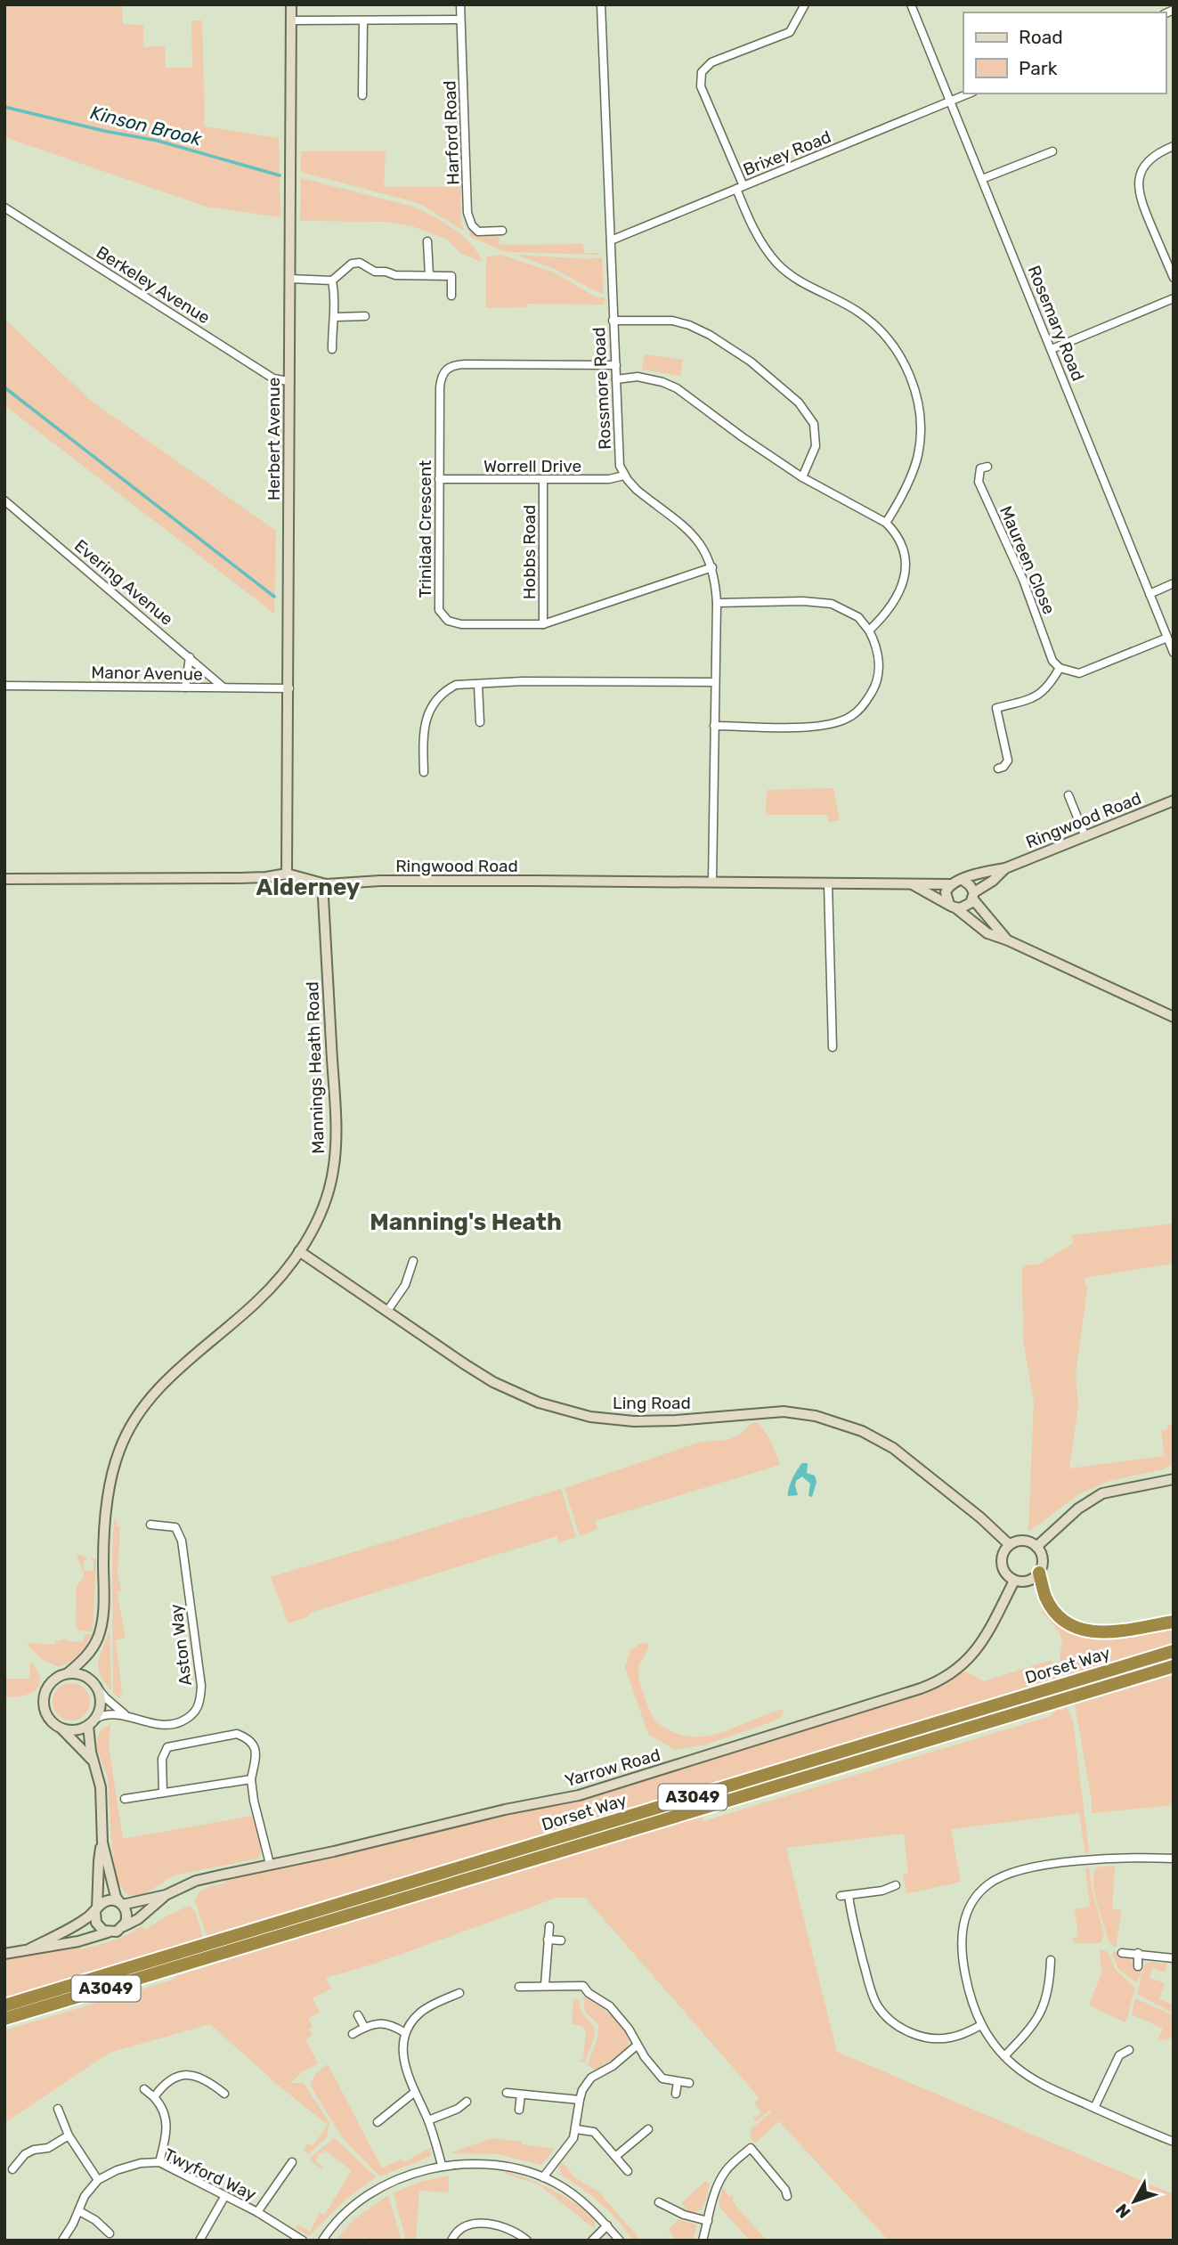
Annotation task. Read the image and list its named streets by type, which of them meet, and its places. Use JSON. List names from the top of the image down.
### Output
{
  "streets": {
    "highway": ["Dorset Way", "A3049"],
    "street": [
      "Harford Road",
      "Brixey Road",
      "Berkeley Avenue",
      "Rosemary Road",
      "Rossmore Road",
      "Herbert Avenue",
      "Worrell Drive",
      "Trinidad Crescent",
      "Hobbs Road",
      "Maureen Close",
      "Evering Avenue",
      "Manor Avenue",
      "Ringwood Road",
      "Mannings Heath Road",
      "Ling Road",
      "Aston Way",
      "Yarrow Road",
      "Twyford Way"
    ]
  },
  "crossings": [
    ["Brixey Road", "Rosemary Road"],
    ["Brixey Road", "Rossmore Road"],
    ["Berkeley Avenue", "Herbert Avenue"],
    ["Rossmore Road", "Worrell Drive"],
    ["Rossmore Road", "Trinidad Crescent"],
    ["Herbert Avenue", "Manor Avenue"],
    ["Herbert Avenue", "Ringwood Road"],
    ["Worrell Drive", "Trinidad Crescent"],
    ["Worrell Drive", "Hobbs Road"],
    ["Trinidad Crescent", "Hobbs Road"],
    ["Evering Avenue", "Manor Avenue"],
    ["Ringwood Road", "Mannings Heath Road"],
    ["Mannings Heath Road", "Ling Road"],
    ["Mannings Heath Road", "Aston Way"],
    ["Ling Road", "Yarrow Road"]
  ],
  "districts": ["Alderney", "Manning's Heath"],
  "water": ["Kinson Brook"],
  "legend": ["Road", "Park"],
  "north": "bottom left"
}
